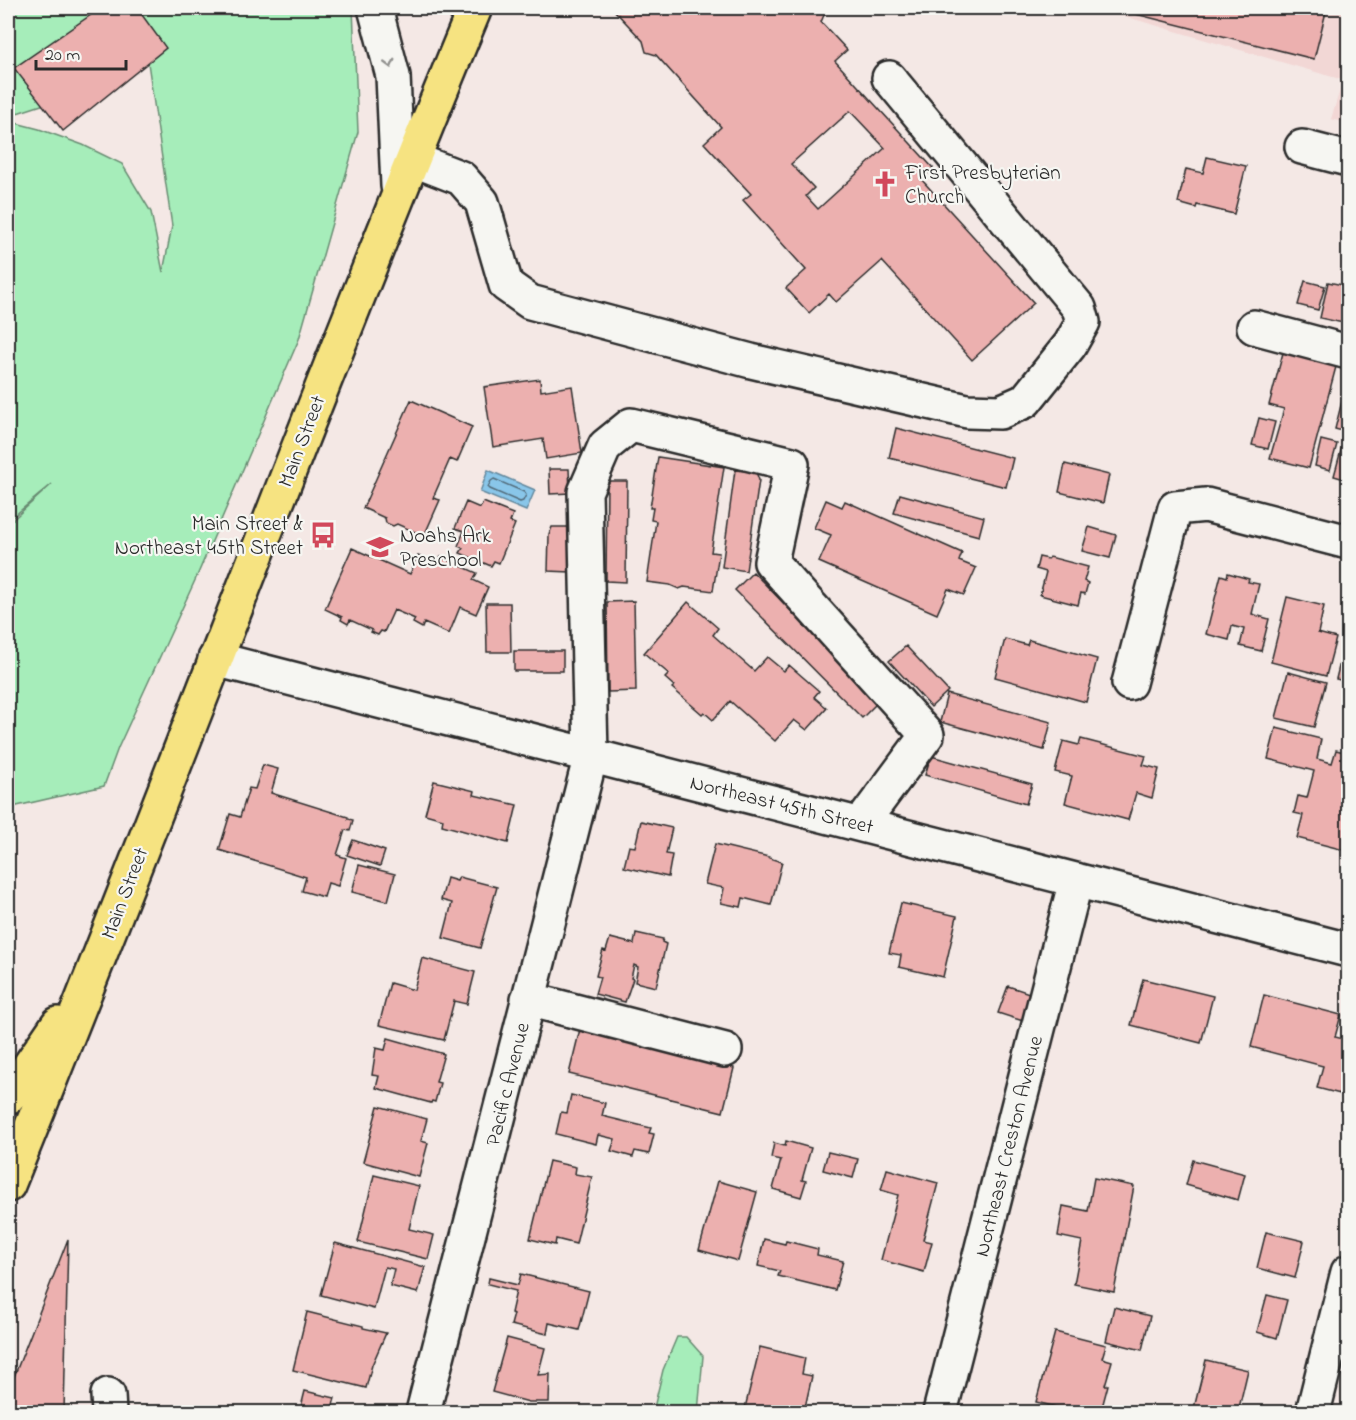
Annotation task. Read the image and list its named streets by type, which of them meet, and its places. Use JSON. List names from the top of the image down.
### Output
{
  "streets": {
    "main road": ["Main Street"],
    "street": ["Northeast 45th Street", "Pacific Avenue", "Northeast Creston Avenue"]
  },
  "crossings": [
    ["Main Street", "Northeast 45th Street"],
    ["Northeast 45th Street", "Pacific Avenue"],
    ["Northeast 45th Street", "Northeast Creston Avenue"]
  ],
  "places": {
    "church": ["First Presbyterian Church"],
    "bus stop": ["Main Street & Northeast 45th Street"],
    "school or university": ["Noahs Ark Preschool"]
  },
  "scale_bar": "20 m"
}
